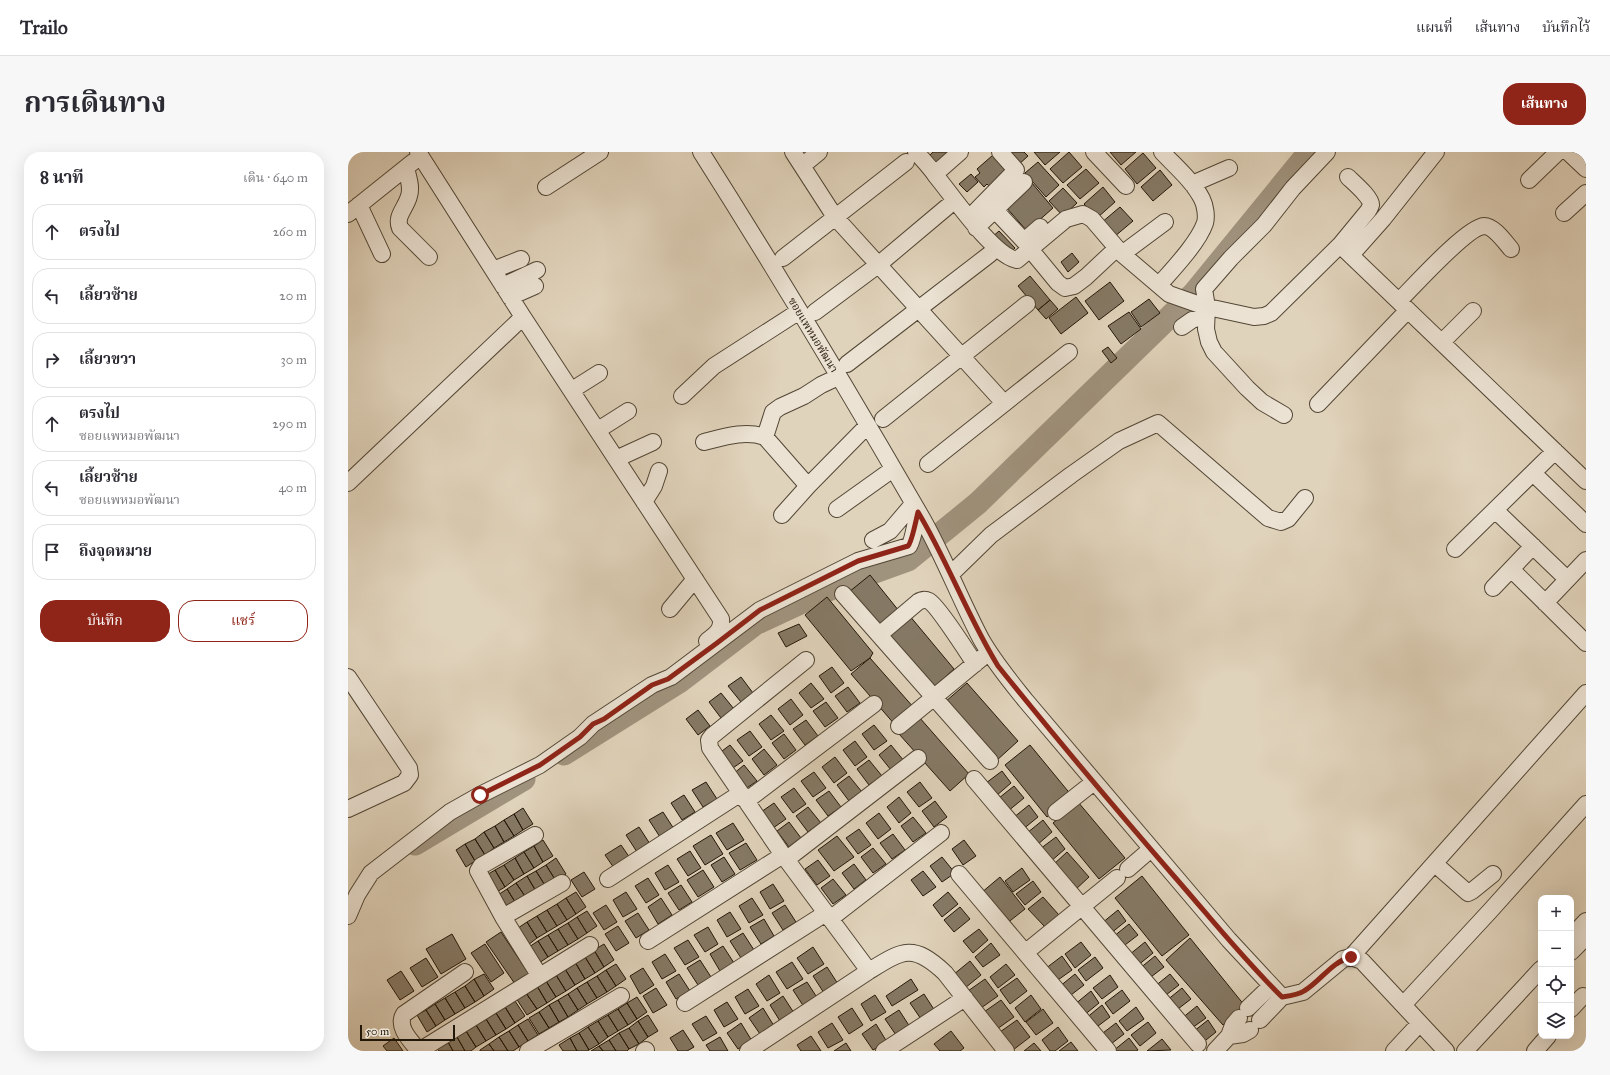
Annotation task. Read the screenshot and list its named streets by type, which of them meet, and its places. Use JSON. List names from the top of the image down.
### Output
{
  "streets": {
    "street": ["ซอยแพหมอพัฒนา"]
  },
  "scale_bar": "50 m",
  "page": {
    "header": "Trailo",
    "nav": ["แผนที่", "เส้นทาง", "บันทึกไว้"],
    "title": "การเดินทาง",
    "buttons": [
      "เส้นทาง",
      ["บันทึก", "แชร์"]
    ],
    "heading": ["8 นาที", "เดิน · 640 m"],
    "list": [
      ["ตรงไป", "260 m"],
      ["เลี้ยวซ้าย", "20 m"],
      ["เลี้ยวขวา", "30 m"],
      ["ตรงไป", "ซอยแพหมอพัฒนา", "290 m"],
      ["เลี้ยวซ้าย", "ซอยแพหมอพัฒนา", "40 m"],
      "ถึงจุดหมาย"
    ],
    "map_buttons": ["+", "−"],
    "scale": "50 m"
  }
}
